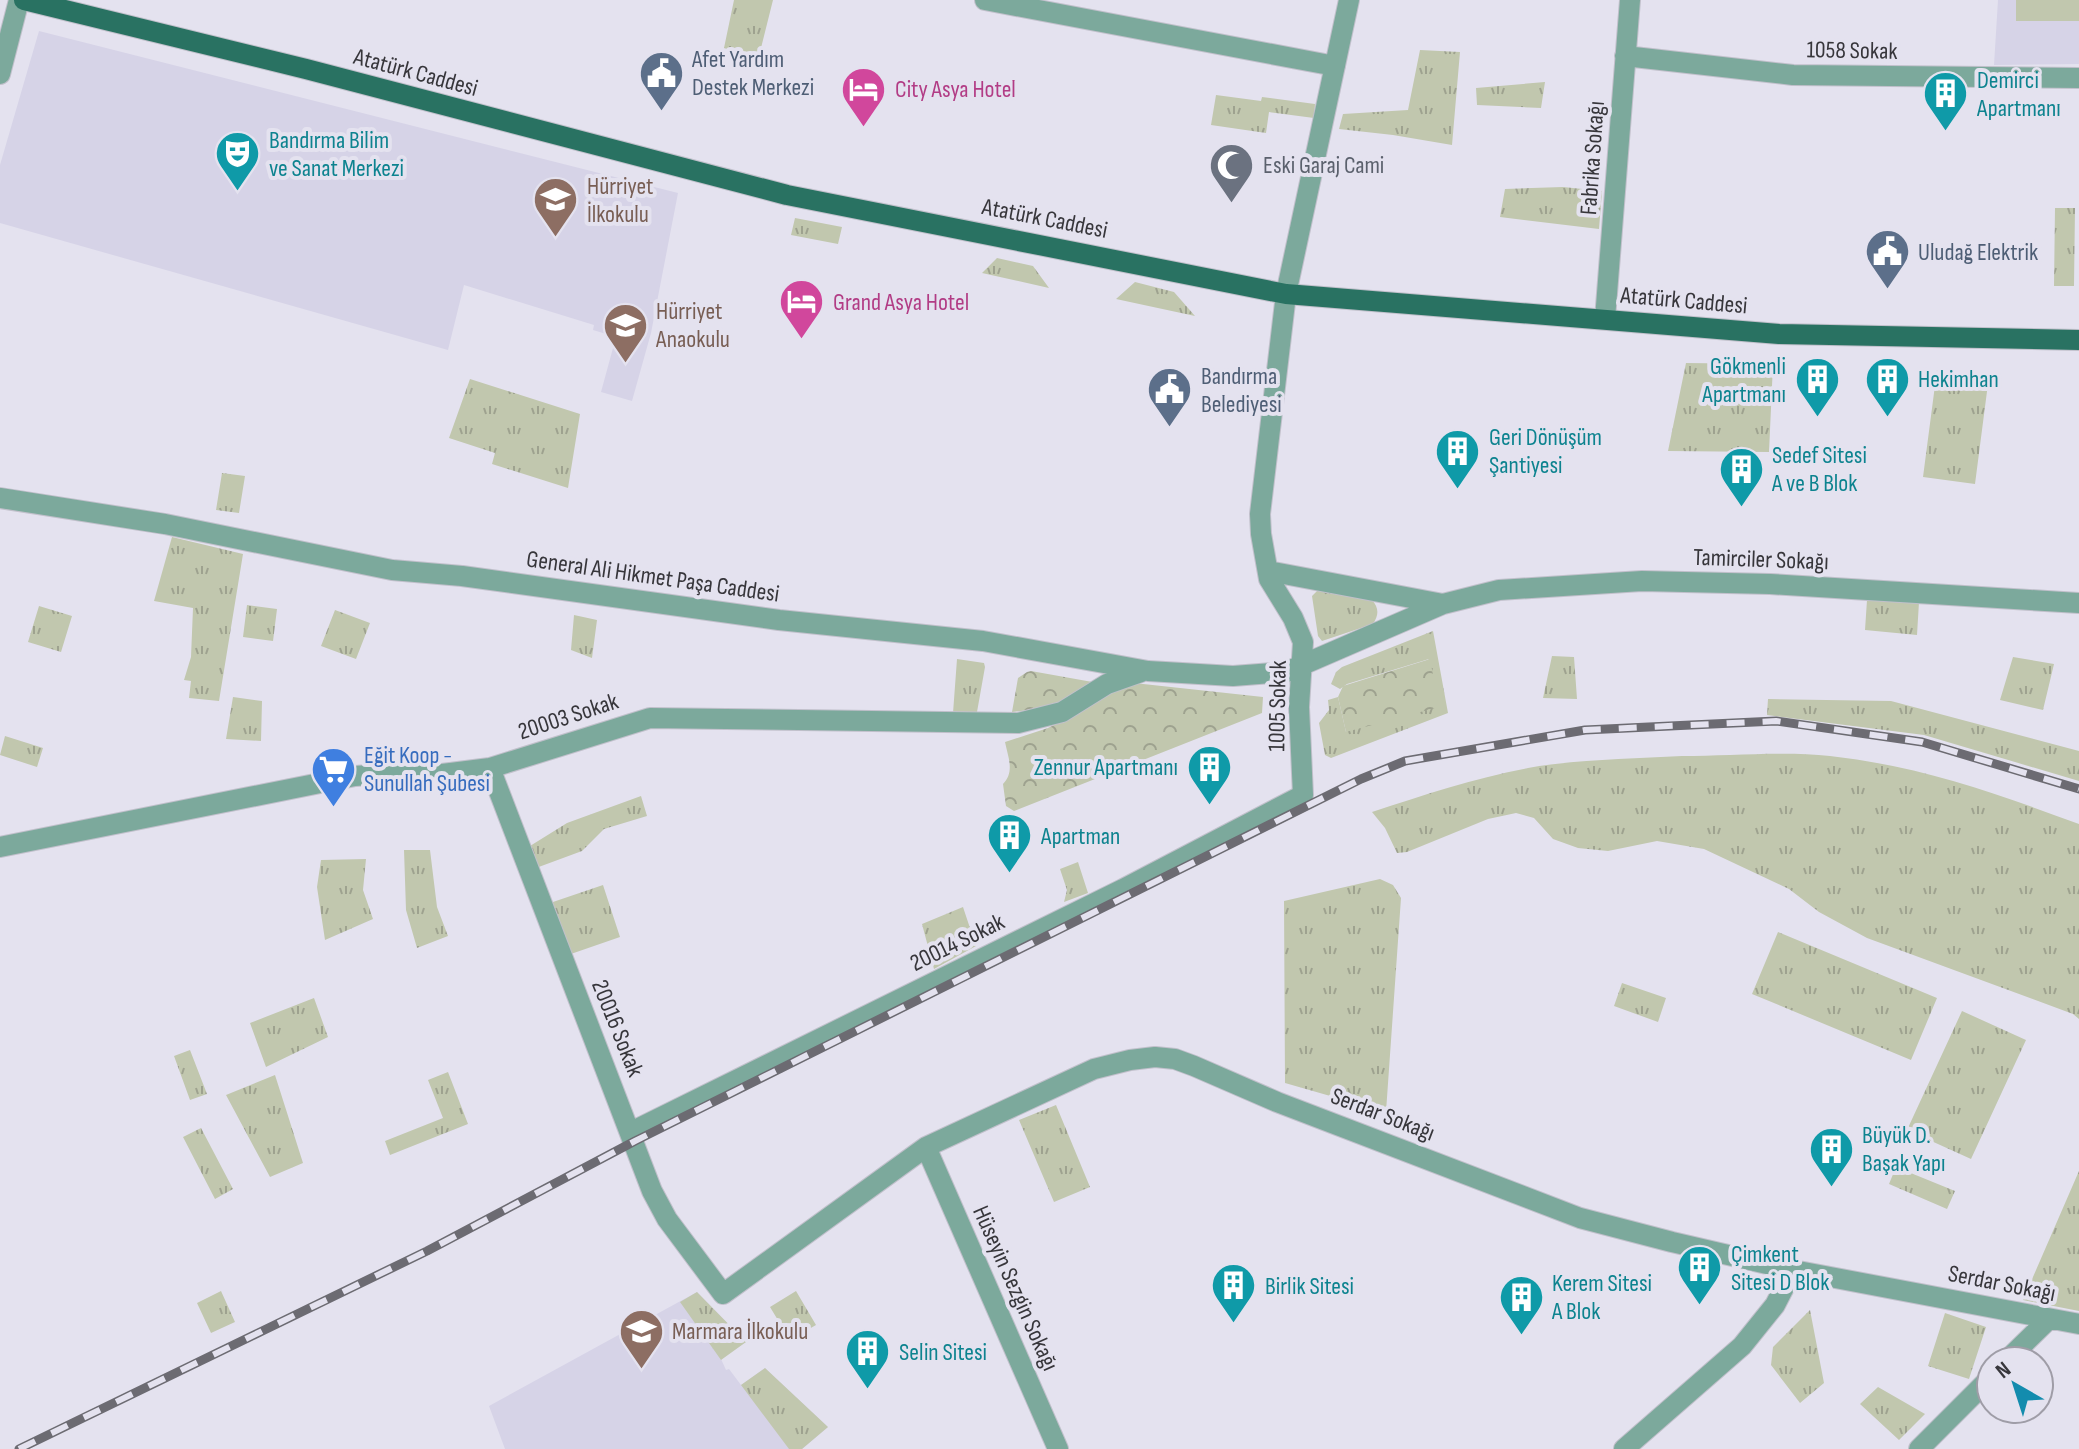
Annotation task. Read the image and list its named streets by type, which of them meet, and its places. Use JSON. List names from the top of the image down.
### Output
{
  "streets": {
    "main road": ["Atatürk Caddesi"],
    "street": [
      "1058 Sokak",
      "Fabrika Sokağı",
      "Tamirciler Sokağı",
      "General Ali Hikmet Paşa Caddesi",
      "1005 Sokak",
      "20003 Sokak",
      "20014 Sokak",
      "20016 Sokak",
      "Serdar Sokağı",
      "Hüseyin Sezgin Sokağı"
    ]
  },
  "crossings": [
    ["1058 Sokak", "Fabrika Sokağı"],
    ["Atatürk Caddesi", "Fabrika Sokağı"],
    ["Atatürk Caddesi", "1005 Sokak"],
    ["Tamirciler Sokağı", "General Ali Hikmet Paşa Caddesi"],
    ["Tamirciler Sokağı", "1005 Sokak"],
    ["General Ali Hikmet Paşa Caddesi", "1005 Sokak"],
    ["General Ali Hikmet Paşa Caddesi", "20003 Sokak"],
    ["1005 Sokak", "20014 Sokak"],
    ["20003 Sokak", "20016 Sokak"],
    ["20014 Sokak", "20016 Sokak"],
    ["20016 Sokak", "Serdar Sokağı"],
    ["Serdar Sokağı", "Hüseyin Sezgin Sokağı"]
  ],
  "places": {
    "public building": ["Afet Yardım Destek Merkezi", "Uludağ Elektrik", "Bandırma Belediyesi"],
    "hotel": ["City Asya Hotel", "Grand Asya Hotel"],
    "building": [
      "Demirci Apartmanı",
      "Hekimhan",
      "Gökmenli Apartmanı",
      "Geri Dönüşüm Şantiyesi",
      "Sedef Sitesi A ve B Blok",
      "Zennur Apartmanı",
      "Apartman",
      "Büyük D. Başak Yapı",
      "Çimkent Sitesi D Blok",
      "Birlik Sitesi",
      "Kerem Sitesi A Blok",
      "Selin Sitesi"
    ],
    "theatre": ["Bandırma Bilim ve Sanat Merkezi"],
    "mosque": ["Eski Garaj Cami"],
    "school or university": ["Hürriyet İlkokulu", "Hürriyet Anaokulu", "Marmara İlkokulu"],
    "supermarket": ["Eğit Koop - Sunullah Şubesi"]
  },
  "north": "top left"
}
